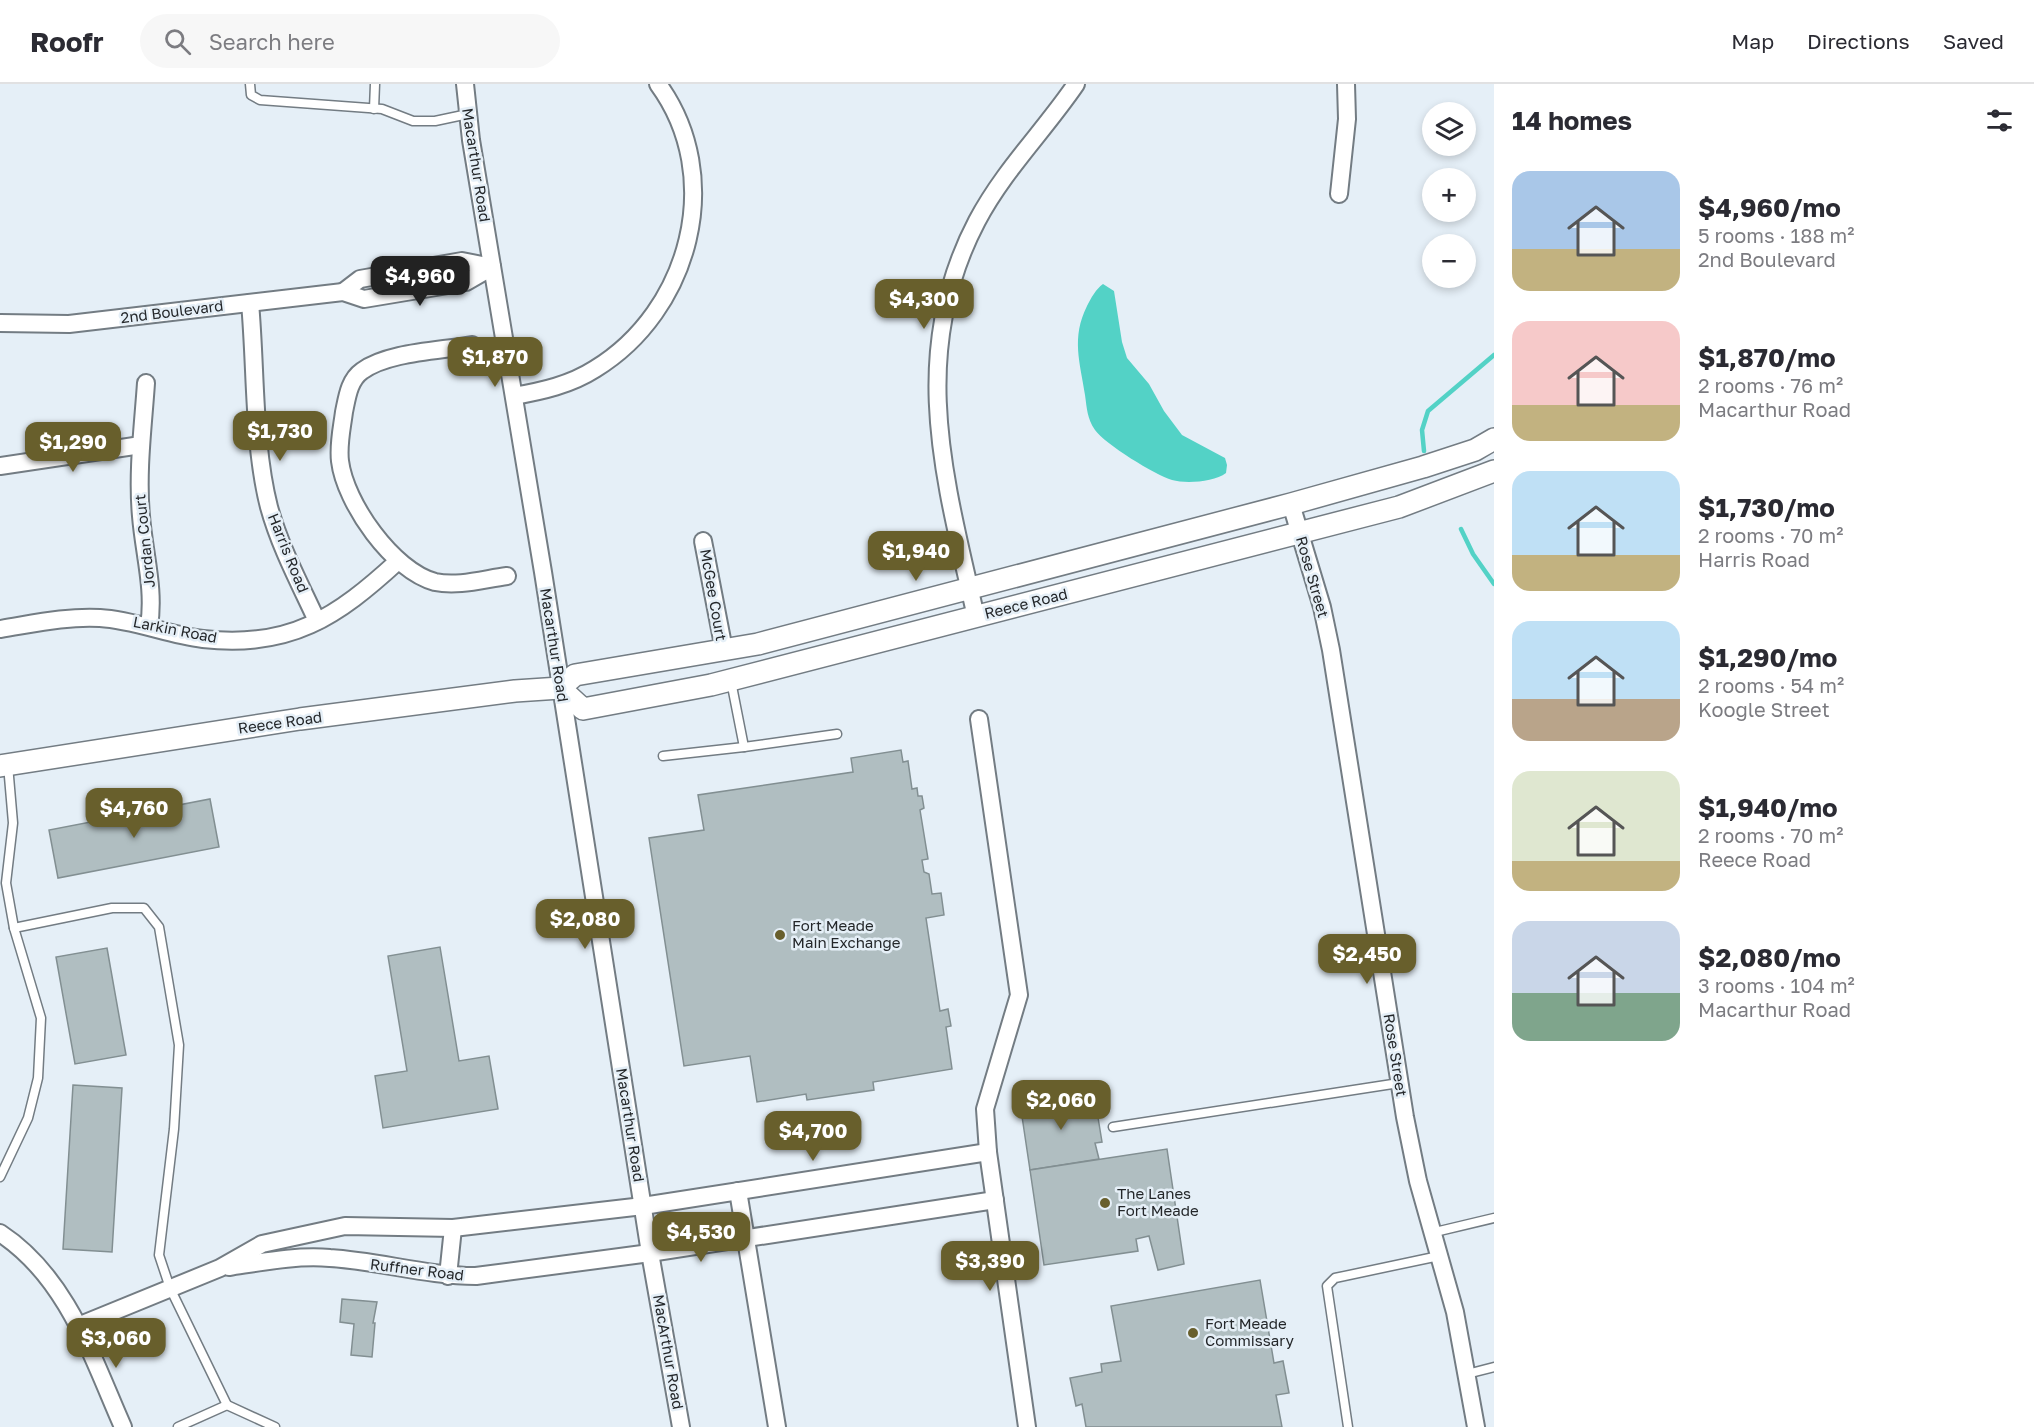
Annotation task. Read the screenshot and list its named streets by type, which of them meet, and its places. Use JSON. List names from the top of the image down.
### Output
{
  "streets": {
    "street": [
      "Macarthur Road",
      "2nd Boulevard",
      "Jordan Court",
      "Harris Road",
      "Rose Street",
      "McGee Court",
      "Reece Road",
      "Larkin Road",
      "Ruffner Road",
      "MacArthur Road"
    ]
  },
  "crossings": [
    ["Macarthur Road", "2nd Boulevard"],
    ["Macarthur Road", "Reece Road"],
    ["Macarthur Road", "Ruffner Road"],
    ["Macarthur Road", "MacArthur Road"],
    ["2nd Boulevard", "Harris Road"],
    ["Jordan Court", "Larkin Road"],
    ["Harris Road", "Larkin Road"],
    ["Rose Street", "Reece Road"],
    ["McGee Court", "Reece Road"],
    ["Ruffner Road", "MacArthur Road"]
  ],
  "places": ["Fort Meade Main Exchange", "The Lanes Fort Meade", "Fort Meade Commissary"],
  "page": {
    "header": "Roofr",
    "search": "Search here",
    "nav": ["Map", "Directions", "Saved"],
    "heading": "14 homes",
    "map_buttons": ["+", "−"],
    "list": [
      {
        "name": "$4,960/mo",
        "note": "5 rooms · 188 m² · 2nd Boulevard"
      },
      {
        "name": "$1,870/mo",
        "note": "2 rooms · 76 m² · Macarthur Road"
      },
      {
        "name": "$1,730/mo",
        "note": "2 rooms · 70 m² · Harris Road"
      },
      {
        "name": "$1,290/mo",
        "note": "2 rooms · 54 m² · Koogle Street"
      },
      {
        "name": "$1,940/mo",
        "note": "2 rooms · 70 m² · Reece Road"
      },
      {
        "name": "$2,080/mo",
        "note": "3 rooms · 104 m² · Macarthur Road"
      }
    ],
    "price": [
      "$4,960",
      "$4,300",
      "$1,870",
      "$1,730",
      "$1,290",
      "$1,940",
      "$4,760",
      "$2,080",
      "$2,450",
      "$2,060",
      "$4,700",
      "$4,530",
      "$3,390",
      "$3,060"
    ]
  }
}
